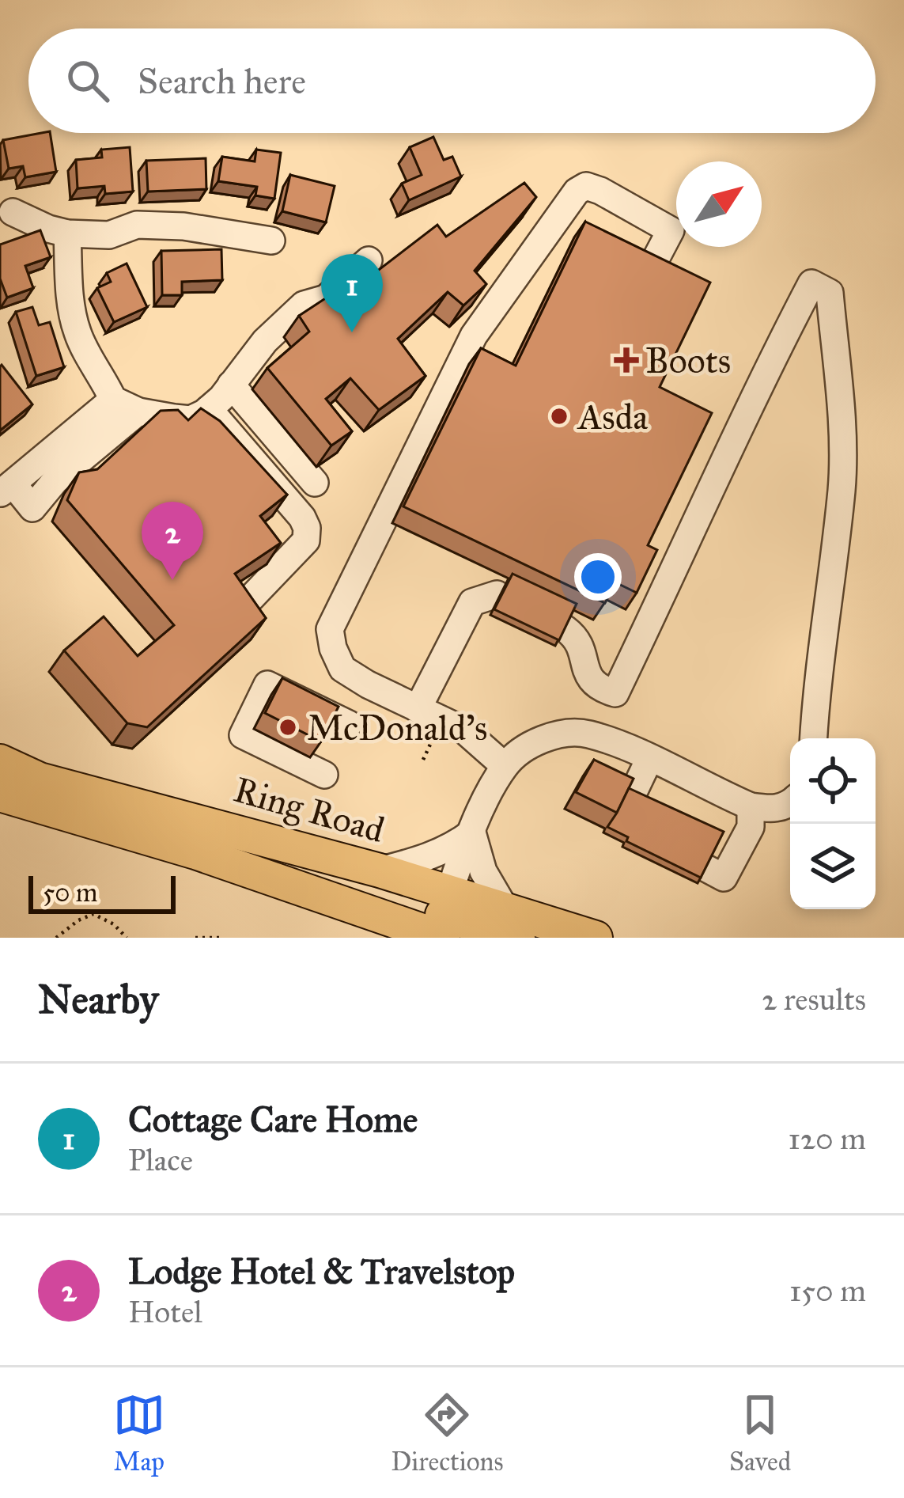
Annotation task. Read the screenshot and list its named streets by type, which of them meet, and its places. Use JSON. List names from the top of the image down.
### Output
{
  "streets": {
    "main road": ["Ring Road"]
  },
  "places": {
    "health": ["Boots"],
    "other": ["Asda", "McDonald's"]
  },
  "scale_bar": "50 m",
  "north": "top right",
  "page": {
    "search": "Search here",
    "pins": ["1", "2"],
    "scale": "50 m",
    "heading": ["Nearby", "2 results"],
    "list": [
      {
        "mark": "1",
        "name": "Cottage Care Home",
        "note": "Place",
        "value": "120 m"
      },
      {
        "mark": "2",
        "name": "Lodge Hotel & Travelstop",
        "note": "Hotel",
        "value": "150 m"
      }
    ],
    "nav": ["Map", "Directions", "Saved"]
  }
}
